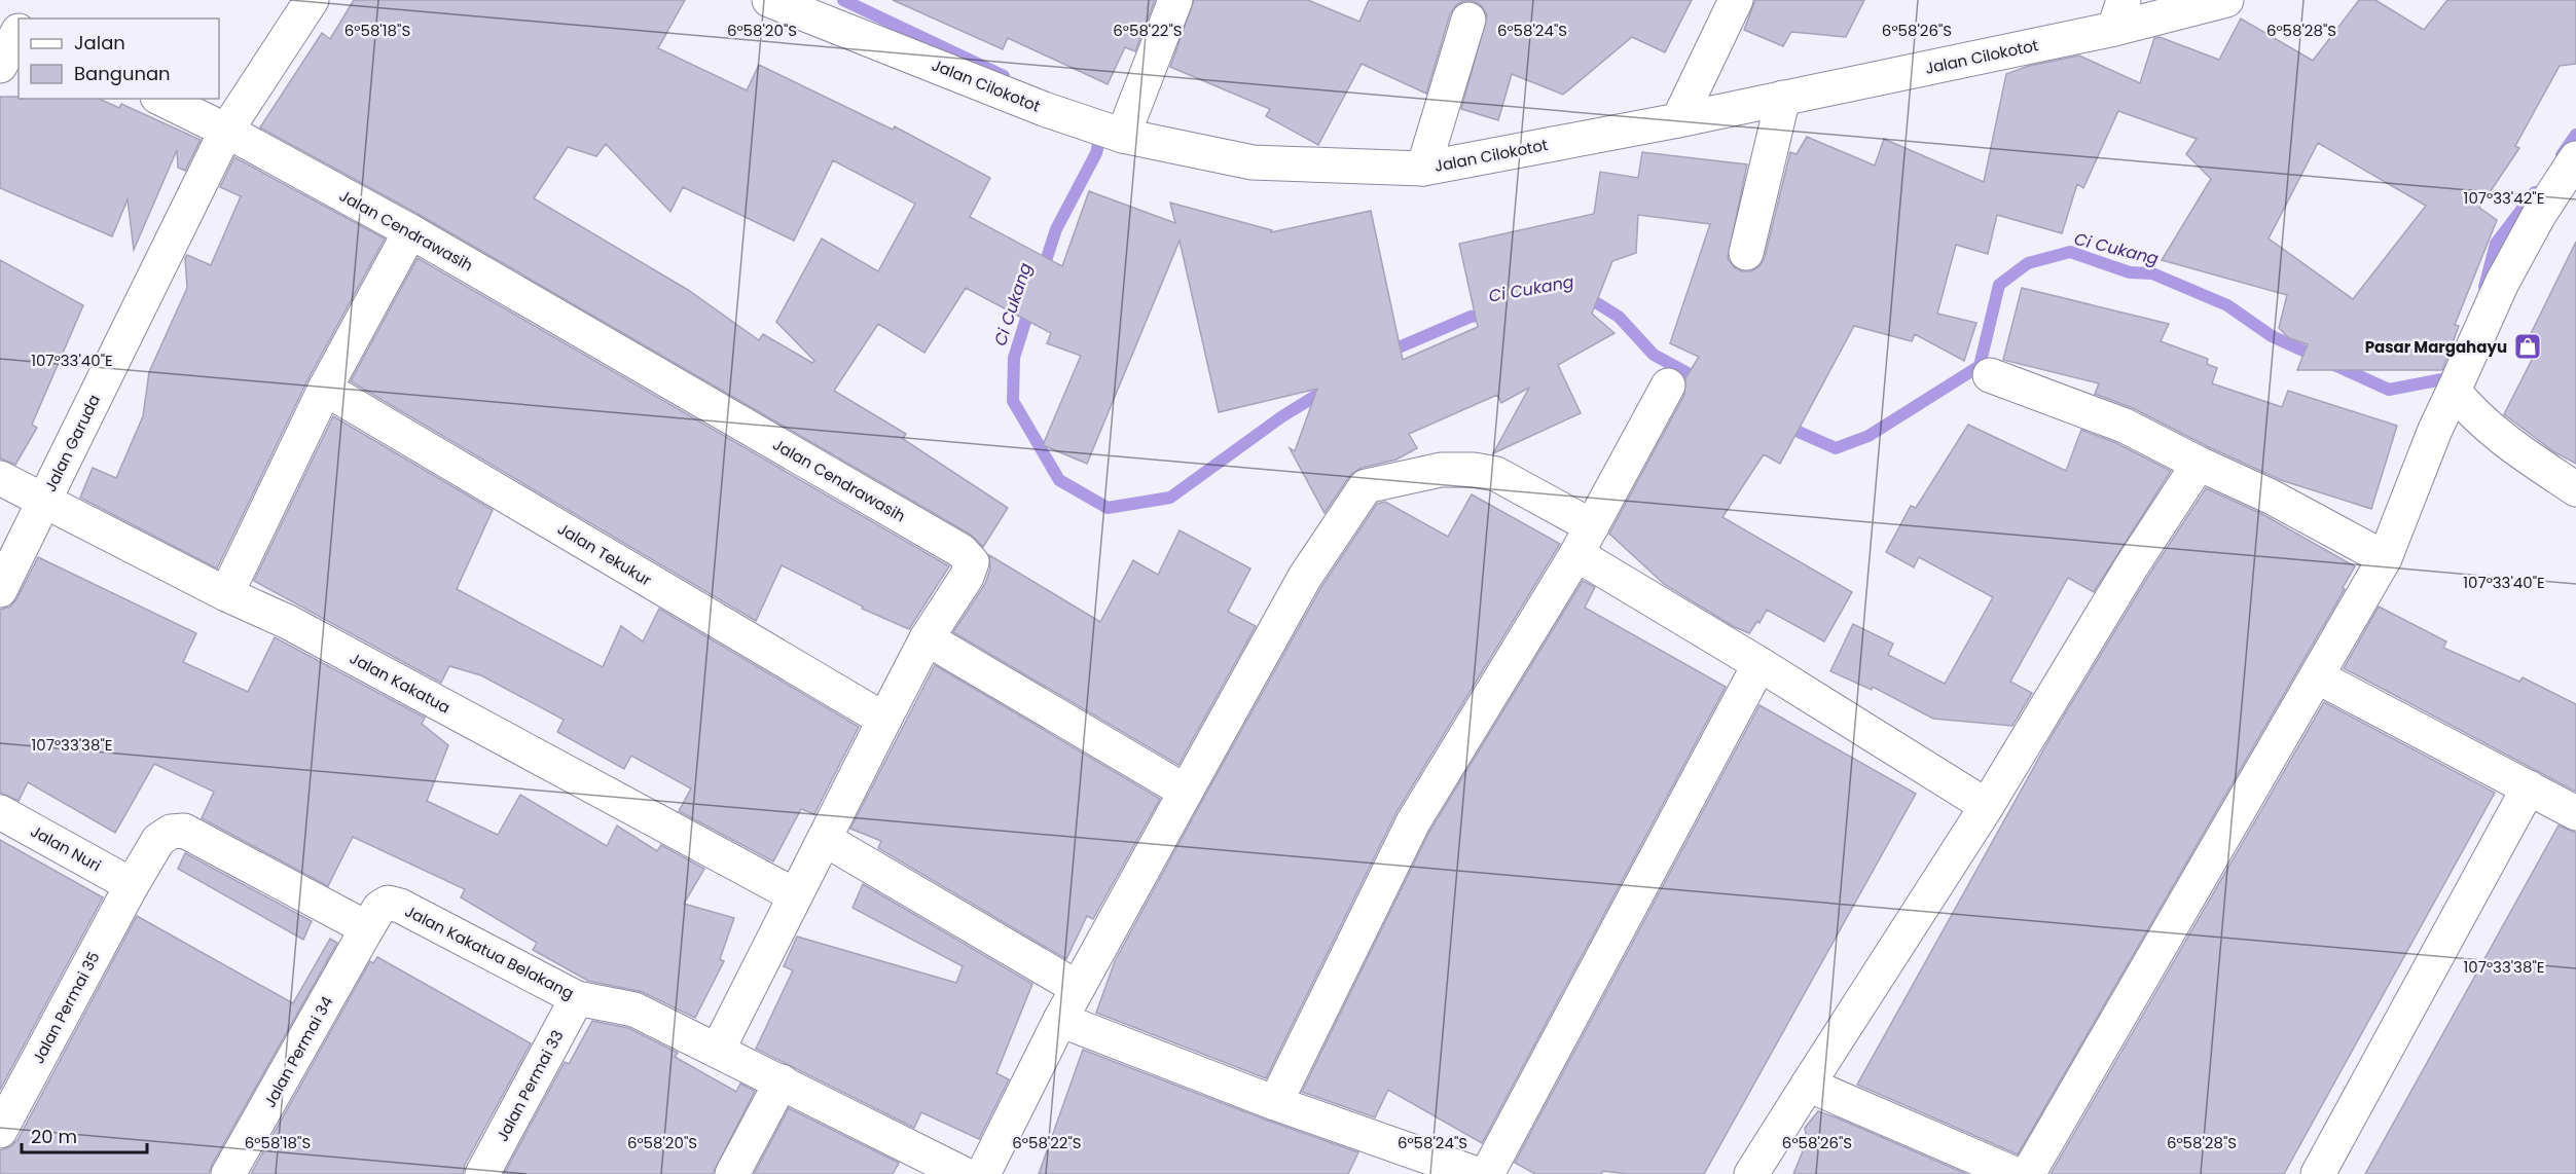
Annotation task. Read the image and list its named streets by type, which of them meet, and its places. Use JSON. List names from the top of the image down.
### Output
{
  "streets": {
    "street": [
      "Jalan Cilokotot",
      "Jalan Cendrawasih",
      "Jalan Garuda",
      "Jalan Tekukur",
      "Jalan Kakatua",
      "Jalan Nuri",
      "Jalan Kakatua Belakang",
      "Jalan Permai 35",
      "Jalan Permai 34",
      "Jalan Permai 33"
    ]
  },
  "crossings": [
    ["Jalan Cendrawasih", "Jalan Garuda"],
    ["Jalan Cendrawasih", "Jalan Tekukur"],
    ["Jalan Cendrawasih", "Jalan Kakatua"],
    ["Jalan Cendrawasih", "Jalan Kakatua Belakang"],
    ["Jalan Garuda", "Jalan Kakatua"],
    ["Jalan Nuri", "Jalan Permai 35"],
    ["Jalan Kakatua Belakang", "Jalan Permai 34"],
    ["Jalan Kakatua Belakang", "Jalan Permai 33"]
  ],
  "water": ["Ci Cukang"],
  "places": {
    "shop": ["Pasar Margahayu"]
  },
  "legend": ["Jalan", "Bangunan"],
  "scale_bar": "20 m",
  "coordinates": [
    "6°58'18\"S",
    "6°58'20\"S",
    "6°58'22\"S",
    "6°58'24\"S",
    "6°58'26\"S",
    "6°58'28\"S",
    "107°33'42\"E",
    "107°33'40\"E",
    "107°33'38\"E"
  ]
}
